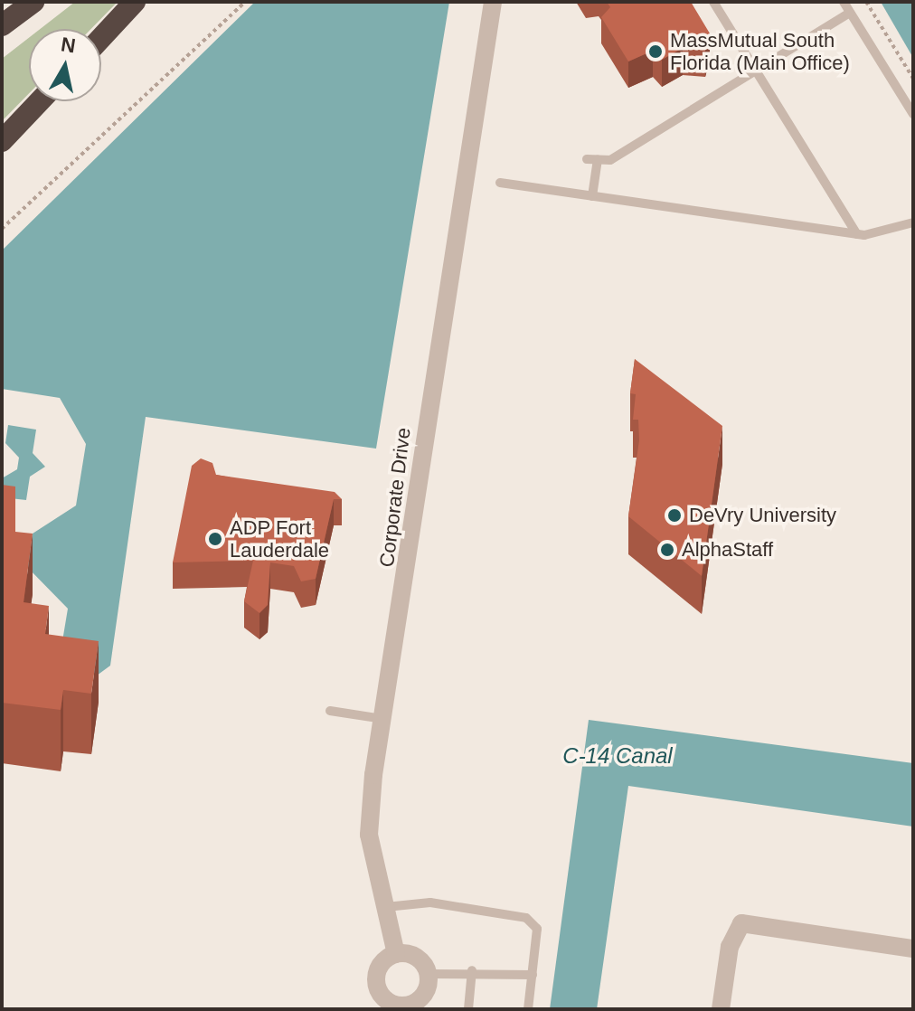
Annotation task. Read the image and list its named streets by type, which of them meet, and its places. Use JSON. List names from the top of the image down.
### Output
{
  "streets": {
    "street": ["Corporate Drive"]
  },
  "water": ["C-14 Canal"],
  "places": [
    "MassMutual South Florida (Main Office)",
    "DeVry University",
    "ADP Fort Lauderdale",
    "AlphaStaff"
  ],
  "north": "top"
}
